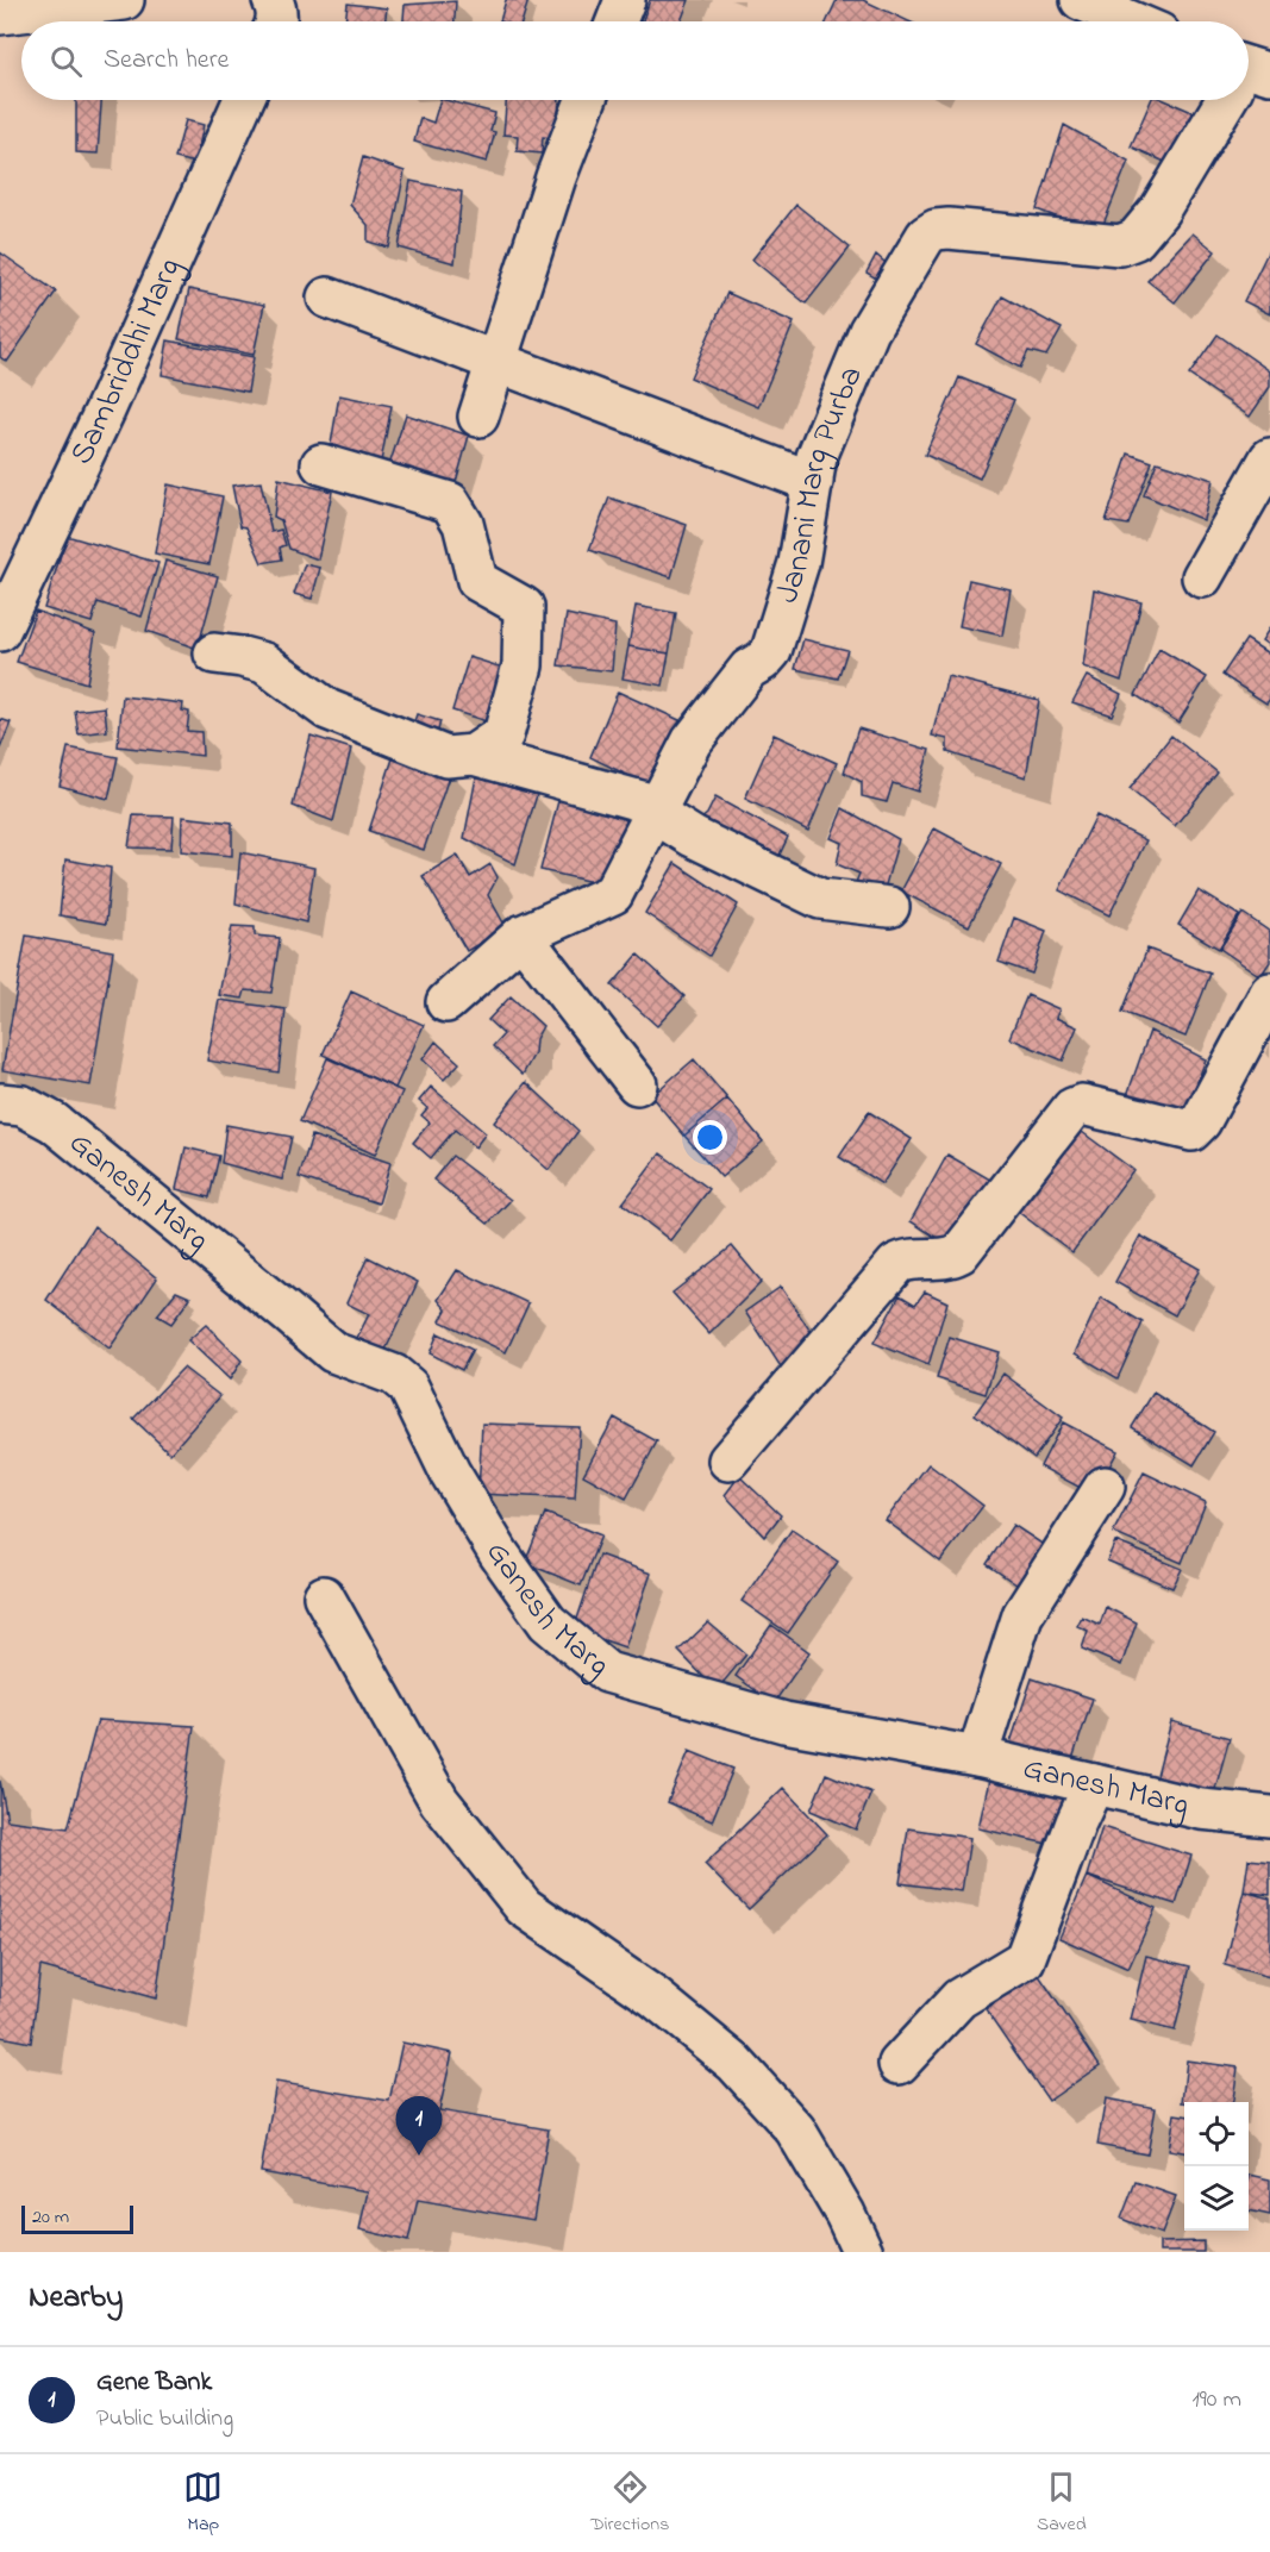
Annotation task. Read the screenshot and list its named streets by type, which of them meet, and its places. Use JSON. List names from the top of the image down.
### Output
{
  "streets": {
    "street": ["Sambriddhi Marg", "Janani Marg Purba", "Ganesh Marg"]
  },
  "scale_bar": "20 m",
  "page": {
    "search": "Search here",
    "pins": "1",
    "scale": "20 m",
    "heading": "Nearby",
    "list": [
      {
        "mark": "1",
        "name": "Gene Bank",
        "note": "Public building",
        "value": "190 m"
      }
    ],
    "nav": ["Map", "Directions", "Saved"]
  }
}
